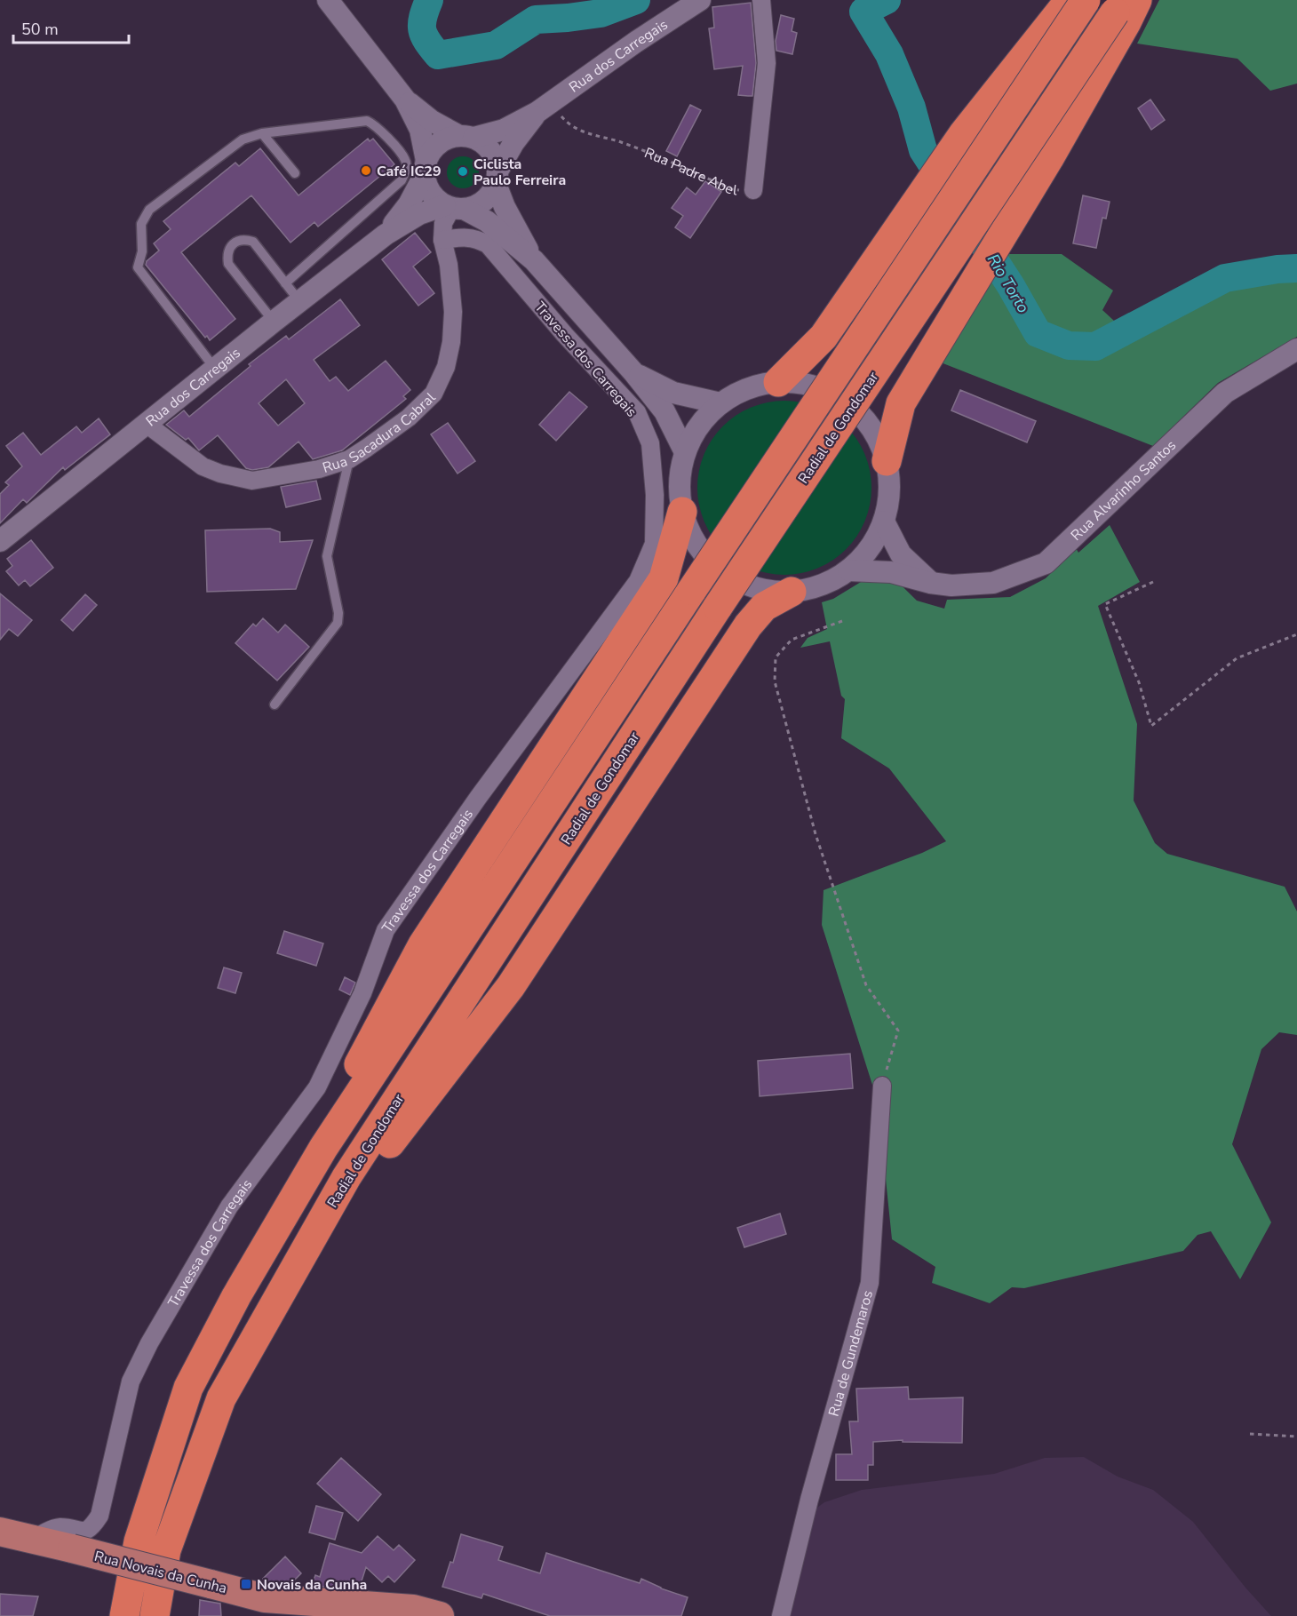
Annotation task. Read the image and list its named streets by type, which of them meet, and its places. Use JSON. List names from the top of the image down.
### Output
{
  "streets": {
    "highway": ["Radial de Gondomar"],
    "main road": ["Rua Novais da Cunha"],
    "street": [
      "Rua dos Carregais",
      "Rua Padre Abel",
      "Travessa dos Carregais",
      "Rua Sacadura Cabral",
      "Rua Alvarinho Santos",
      "Rua de Gundemaros"
    ]
  },
  "crossings": [
    ["Rua dos Carregais", "Rua Padre Abel"],
    ["Rua dos Carregais", "Rua Sacadura Cabral"],
    ["Travessa dos Carregais", "Rua Sacadura Cabral"],
    ["Travessa dos Carregais", "Rua Novais da Cunha"]
  ],
  "water": ["Rio Torto"],
  "places": {
    "other": ["Café IC29", "Ciclista Paulo Ferreira"],
    "transit": ["Novais da Cunha"]
  },
  "scale_bar": "50 m"
}
